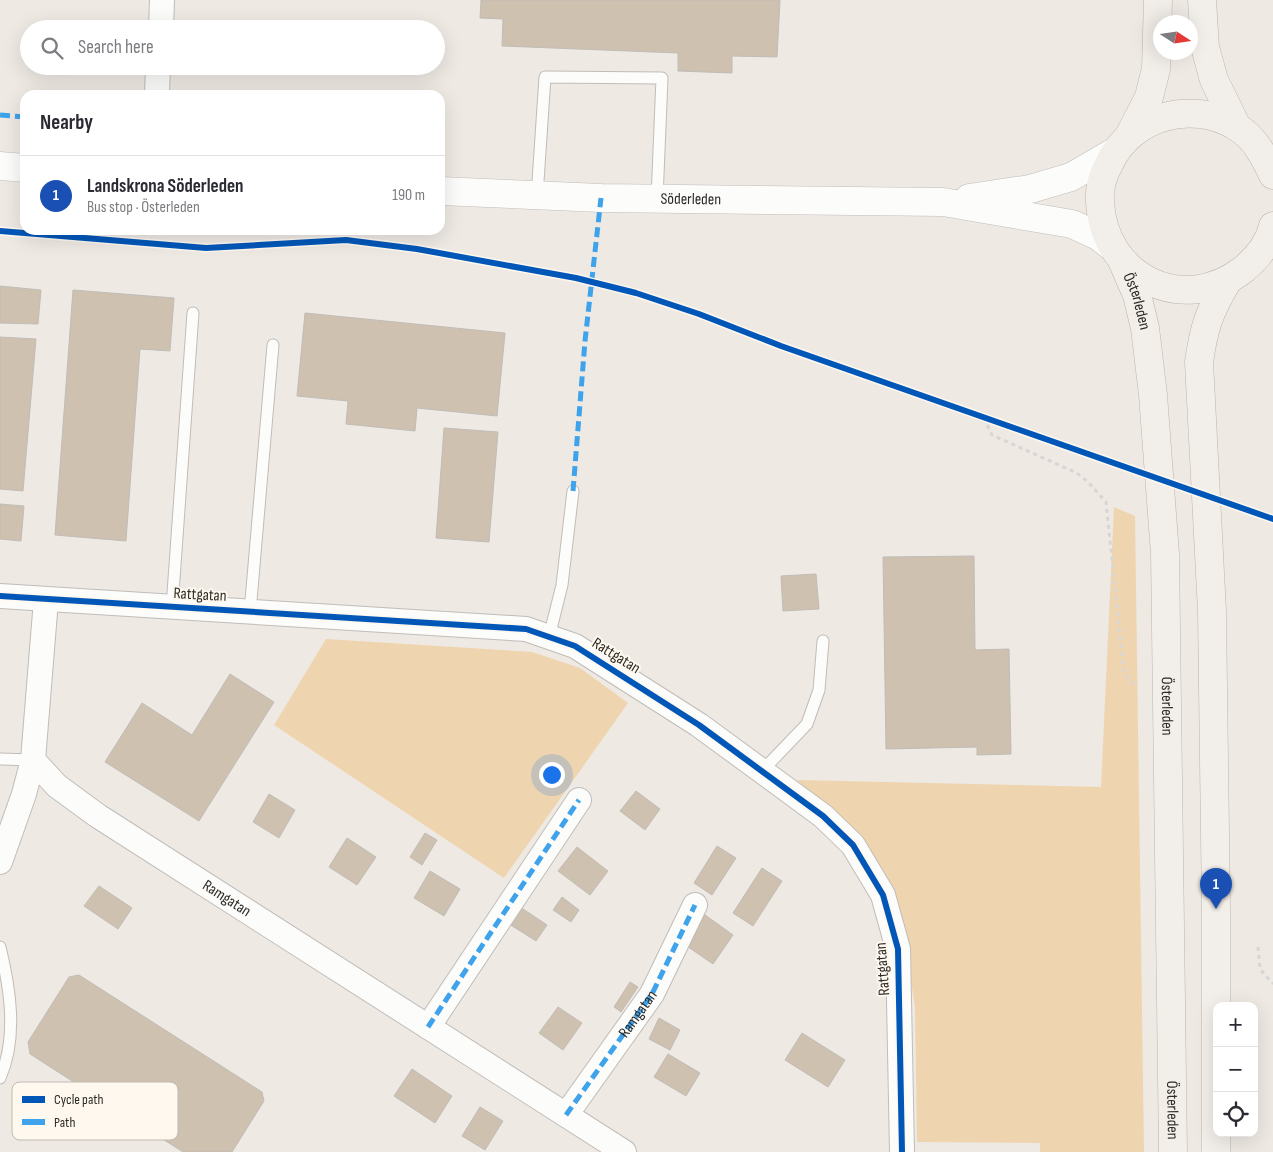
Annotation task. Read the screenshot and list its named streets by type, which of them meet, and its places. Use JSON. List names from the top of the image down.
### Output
{
  "streets": {
    "main road": ["Österleden"],
    "street": ["Söderleden", "Rattgatan", "Ramgatan"]
  },
  "crossings": [
    ["Söderleden", "Österleden"]
  ],
  "legend": ["Cycle path", "Path"],
  "north": "right",
  "page": {
    "search": "Search here",
    "heading": "Nearby",
    "list": [
      {
        "mark": "1",
        "name": "Landskrona Söderleden",
        "note": "Bus stop · Österleden",
        "value": "190 m"
      }
    ],
    "pins": "1",
    "map_buttons": ["+", "−"]
  }
}
